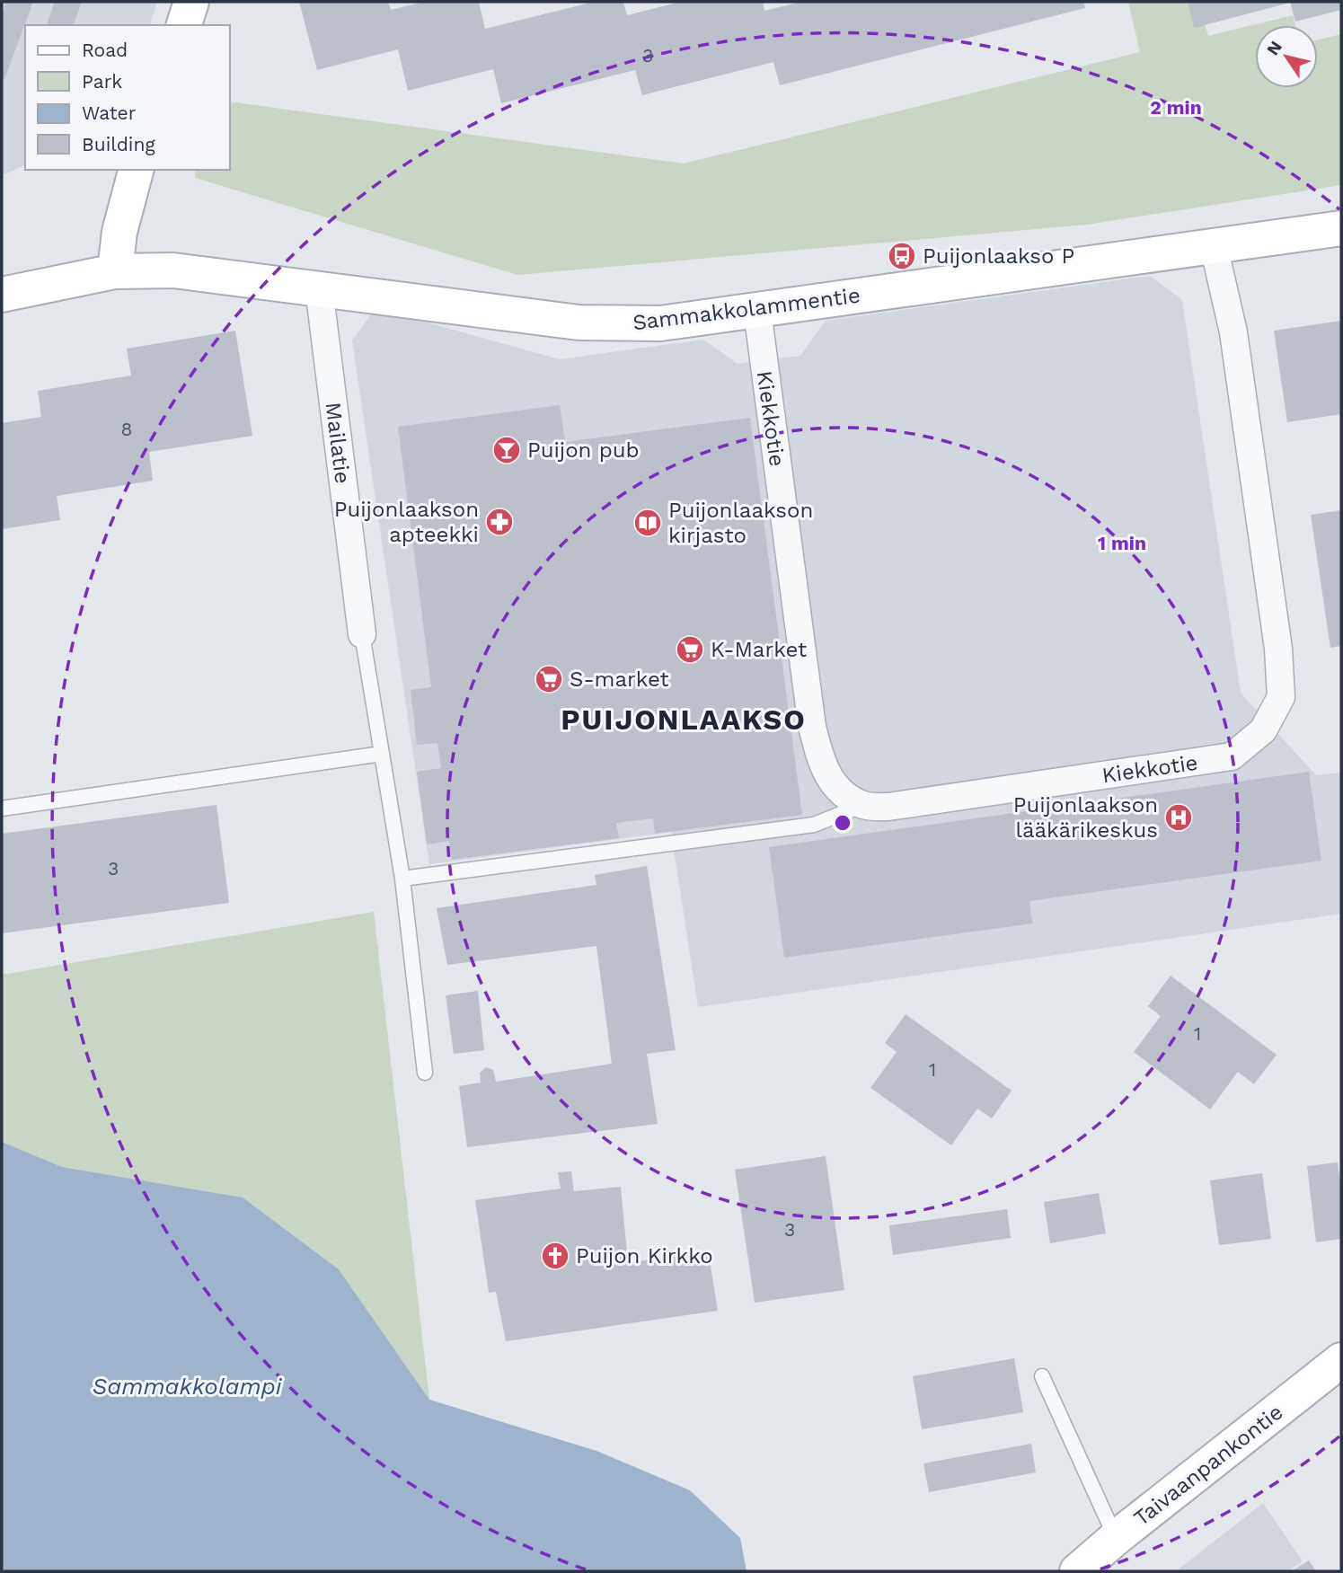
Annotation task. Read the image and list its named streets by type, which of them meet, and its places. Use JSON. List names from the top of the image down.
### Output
{
  "streets": {
    "street": [
      "Sammakkolammentie",
      "Kiekkotie",
      "Mailatie",
      "Taivaanpankontie"
    ]
  },
  "crossings": [
    ["Sammakkolammentie", "Kiekkotie"],
    ["Sammakkolammentie", "Mailatie"]
  ],
  "districts": ["PUIJONLAAKSO"],
  "water": ["Sammakkolampi"],
  "places": {
    "bus stop": ["Puijonlaakso P"],
    "bar": ["Puijon pub"],
    "pharmacy": ["Puijonlaakson apteekki"],
    "library": ["Puijonlaakson kirjasto"],
    "supermarket": ["K-Market", "S-market"],
    "hospital": ["Puijonlaakson lääkärikeskus"],
    "church": ["Puijon Kirkko"]
  },
  "house_numbers": [
    "3",
    "8",
    "3",
    "1",
    "1",
    "3"
  ],
  "legend": [
    "Road",
    "Park",
    "Water",
    "Building"
  ],
  "north": "top left",
  "rings": ["2 min", "1 min"]
}
